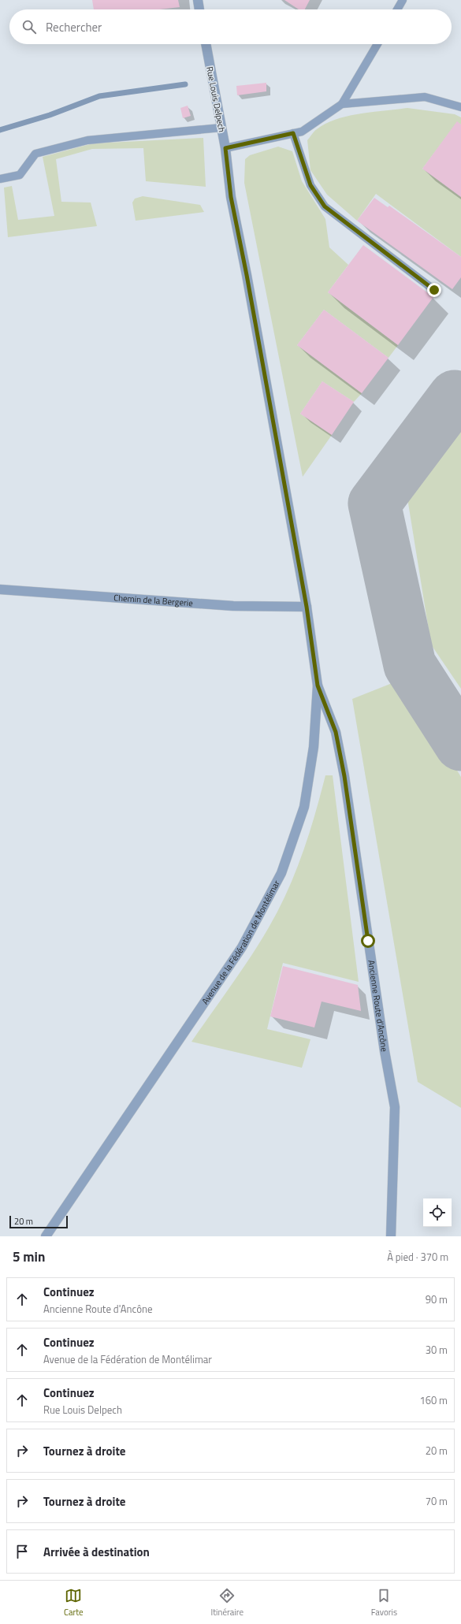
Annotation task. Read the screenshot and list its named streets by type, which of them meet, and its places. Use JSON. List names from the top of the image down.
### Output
{
  "streets": {
    "street": [
      "Rue Louis Delpech",
      "Chemin de la Bergerie",
      "Avenue de la Fédération de Montélimar",
      "Ancienne Route d'Ancône"
    ]
  },
  "crossings": [
    ["Rue Louis Delpech", "Chemin de la Bergerie"],
    ["Rue Louis Delpech", "Avenue de la Fédération de Montélimar"],
    ["Chemin de la Bergerie", "Avenue de la Fédération de Montélimar"],
    ["Avenue de la Fédération de Montélimar", "Ancienne Route d'Ancône"]
  ],
  "scale_bar": "20 m",
  "page": {
    "search": "Rechercher",
    "scale": "20 m",
    "heading": ["5 min", "À pied · 370 m"],
    "list": [
      ["Continuez", "Ancienne Route d'Ancône", "90 m"],
      ["Continuez", "Avenue de la Fédération de Montélimar", "30 m"],
      ["Continuez", "Rue Louis Delpech", "160 m"],
      ["Tournez à droite", "20 m"],
      ["Tournez à droite", "70 m"],
      "Arrivée à destination"
    ],
    "nav": ["Carte", "Itinéraire", "Favoris"]
  }
}
